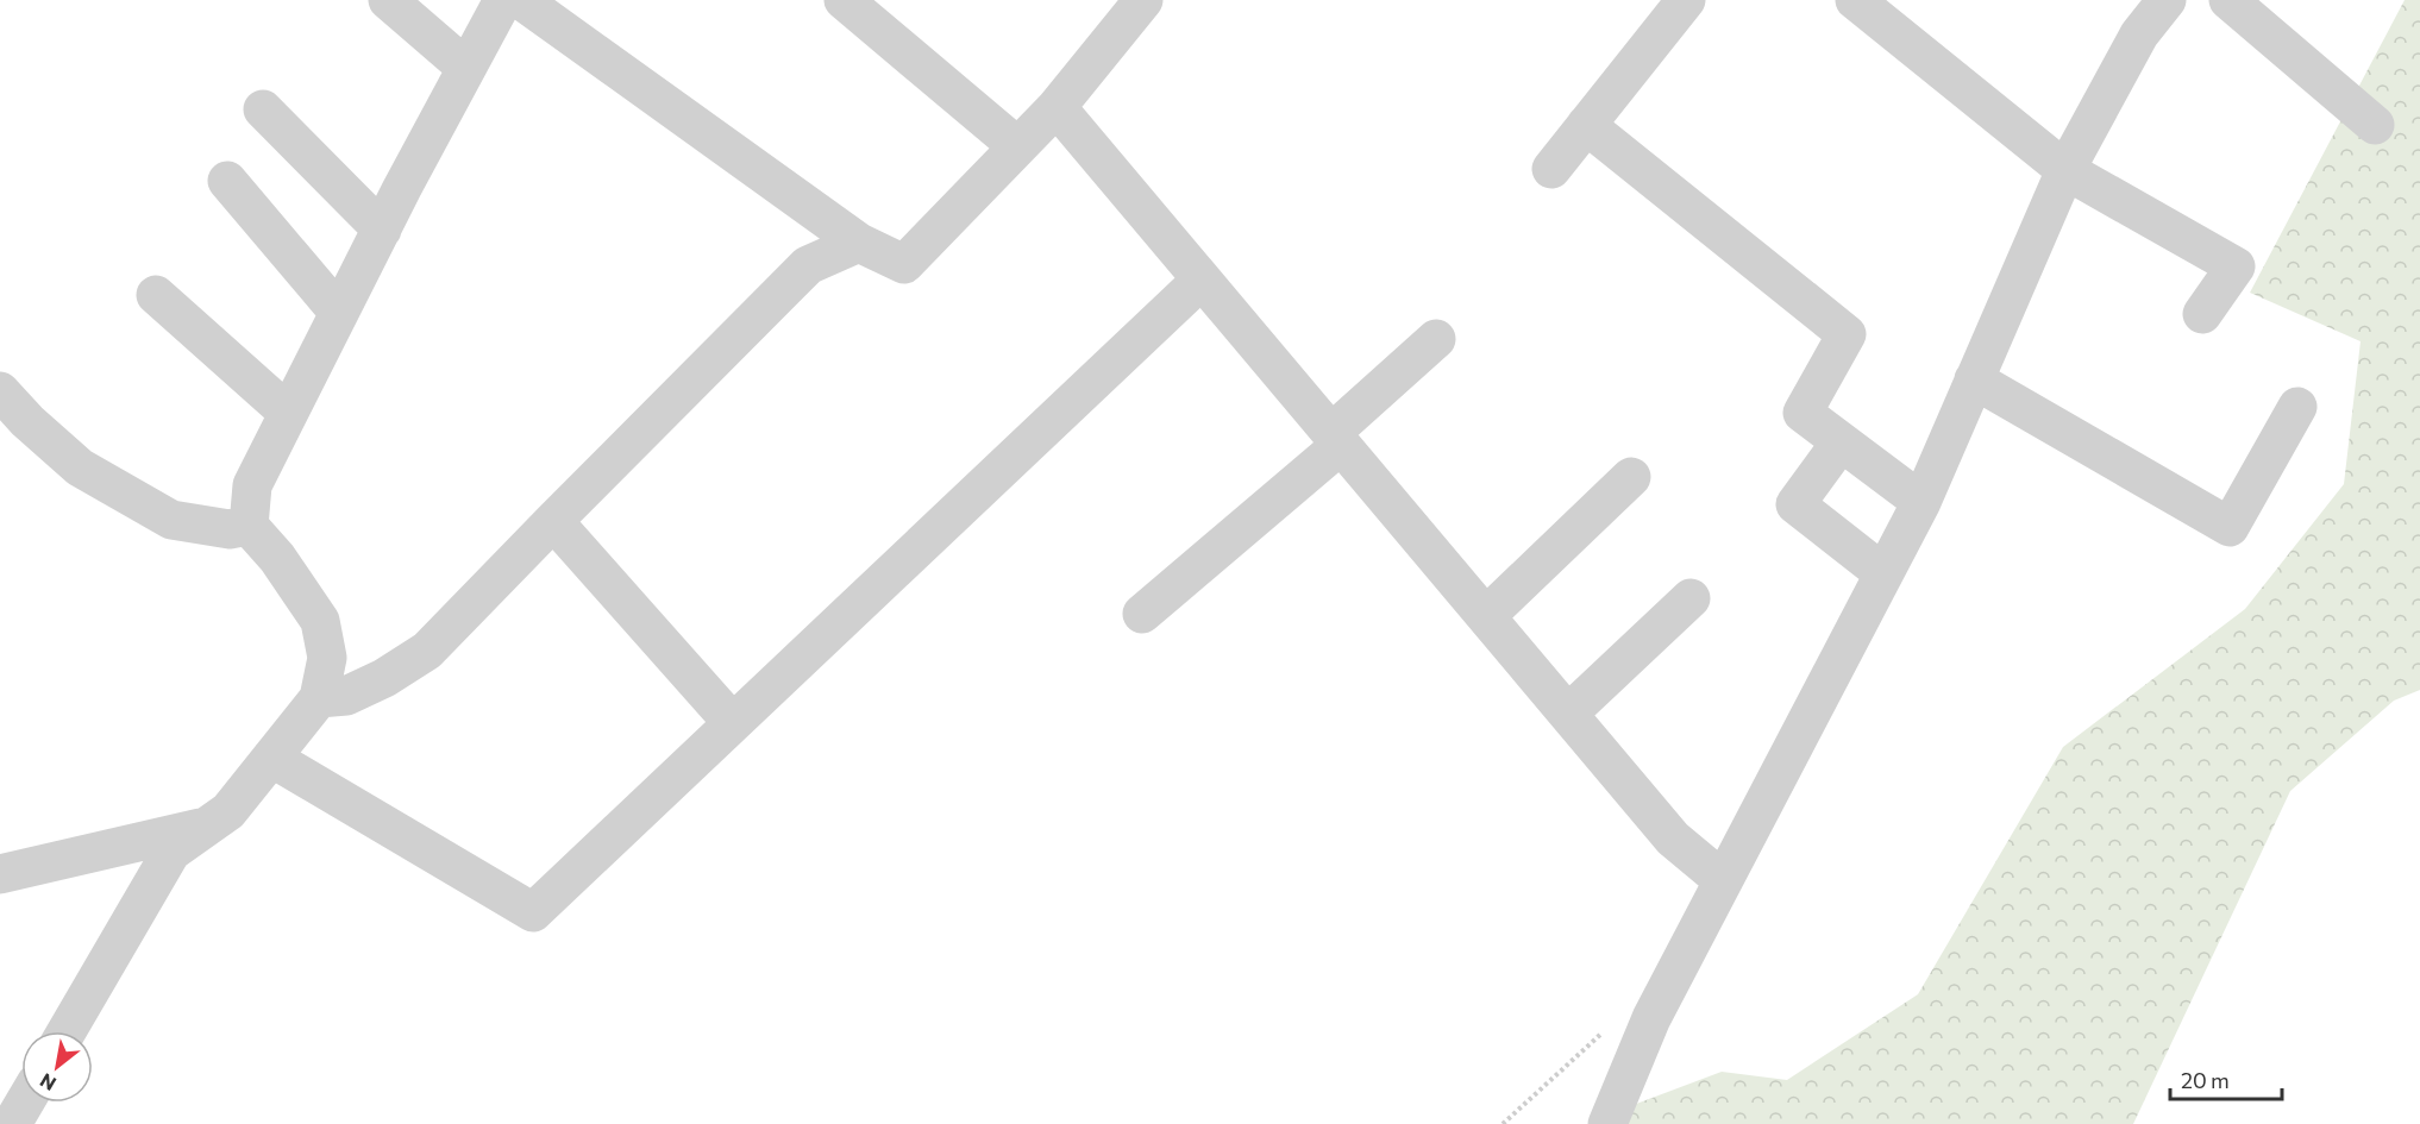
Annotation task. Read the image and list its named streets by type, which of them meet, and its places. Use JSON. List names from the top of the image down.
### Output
{
  "scale_bar": "20 m",
  "north": "bottom left"
}
